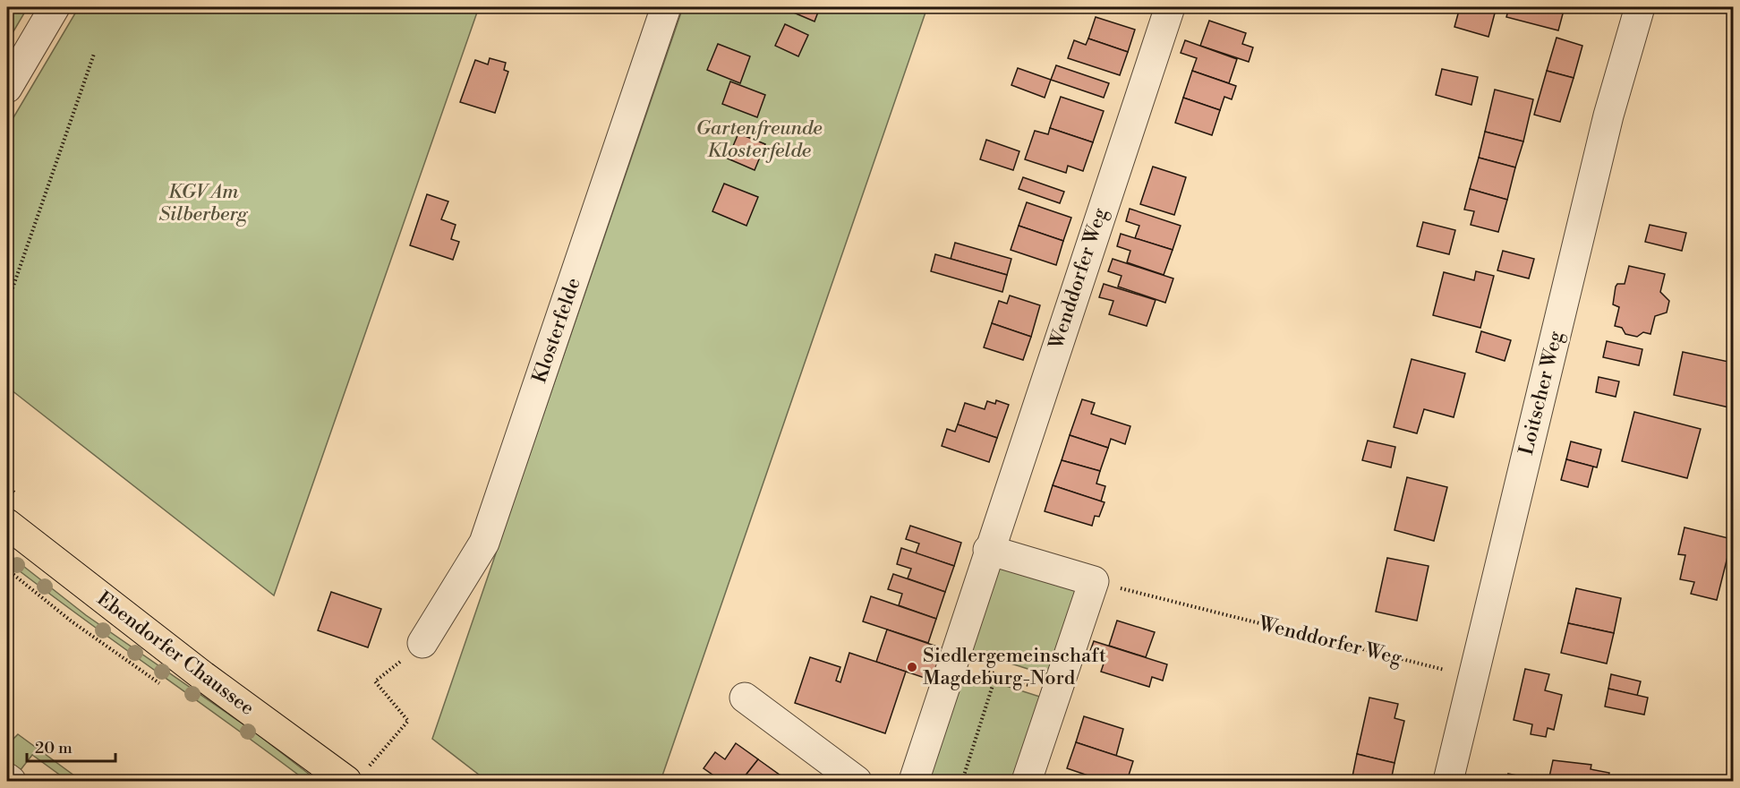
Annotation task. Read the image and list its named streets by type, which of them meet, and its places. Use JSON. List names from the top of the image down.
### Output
{
  "streets": {
    "main road": ["Ebendorfer Chaussee"],
    "street": ["Wenddorfer Weg", "Klosterfelde", "Loitscher Weg"]
  },
  "crossings": [
    ["Wenddorfer Weg", "Loitscher Weg"]
  ],
  "parks": ["Gartenfreunde Klosterfelde", "KGV Am Silberberg"],
  "places": ["Siedlergemeinschaft Magdeburg-Nord"],
  "scale_bar": "20 m"
}
